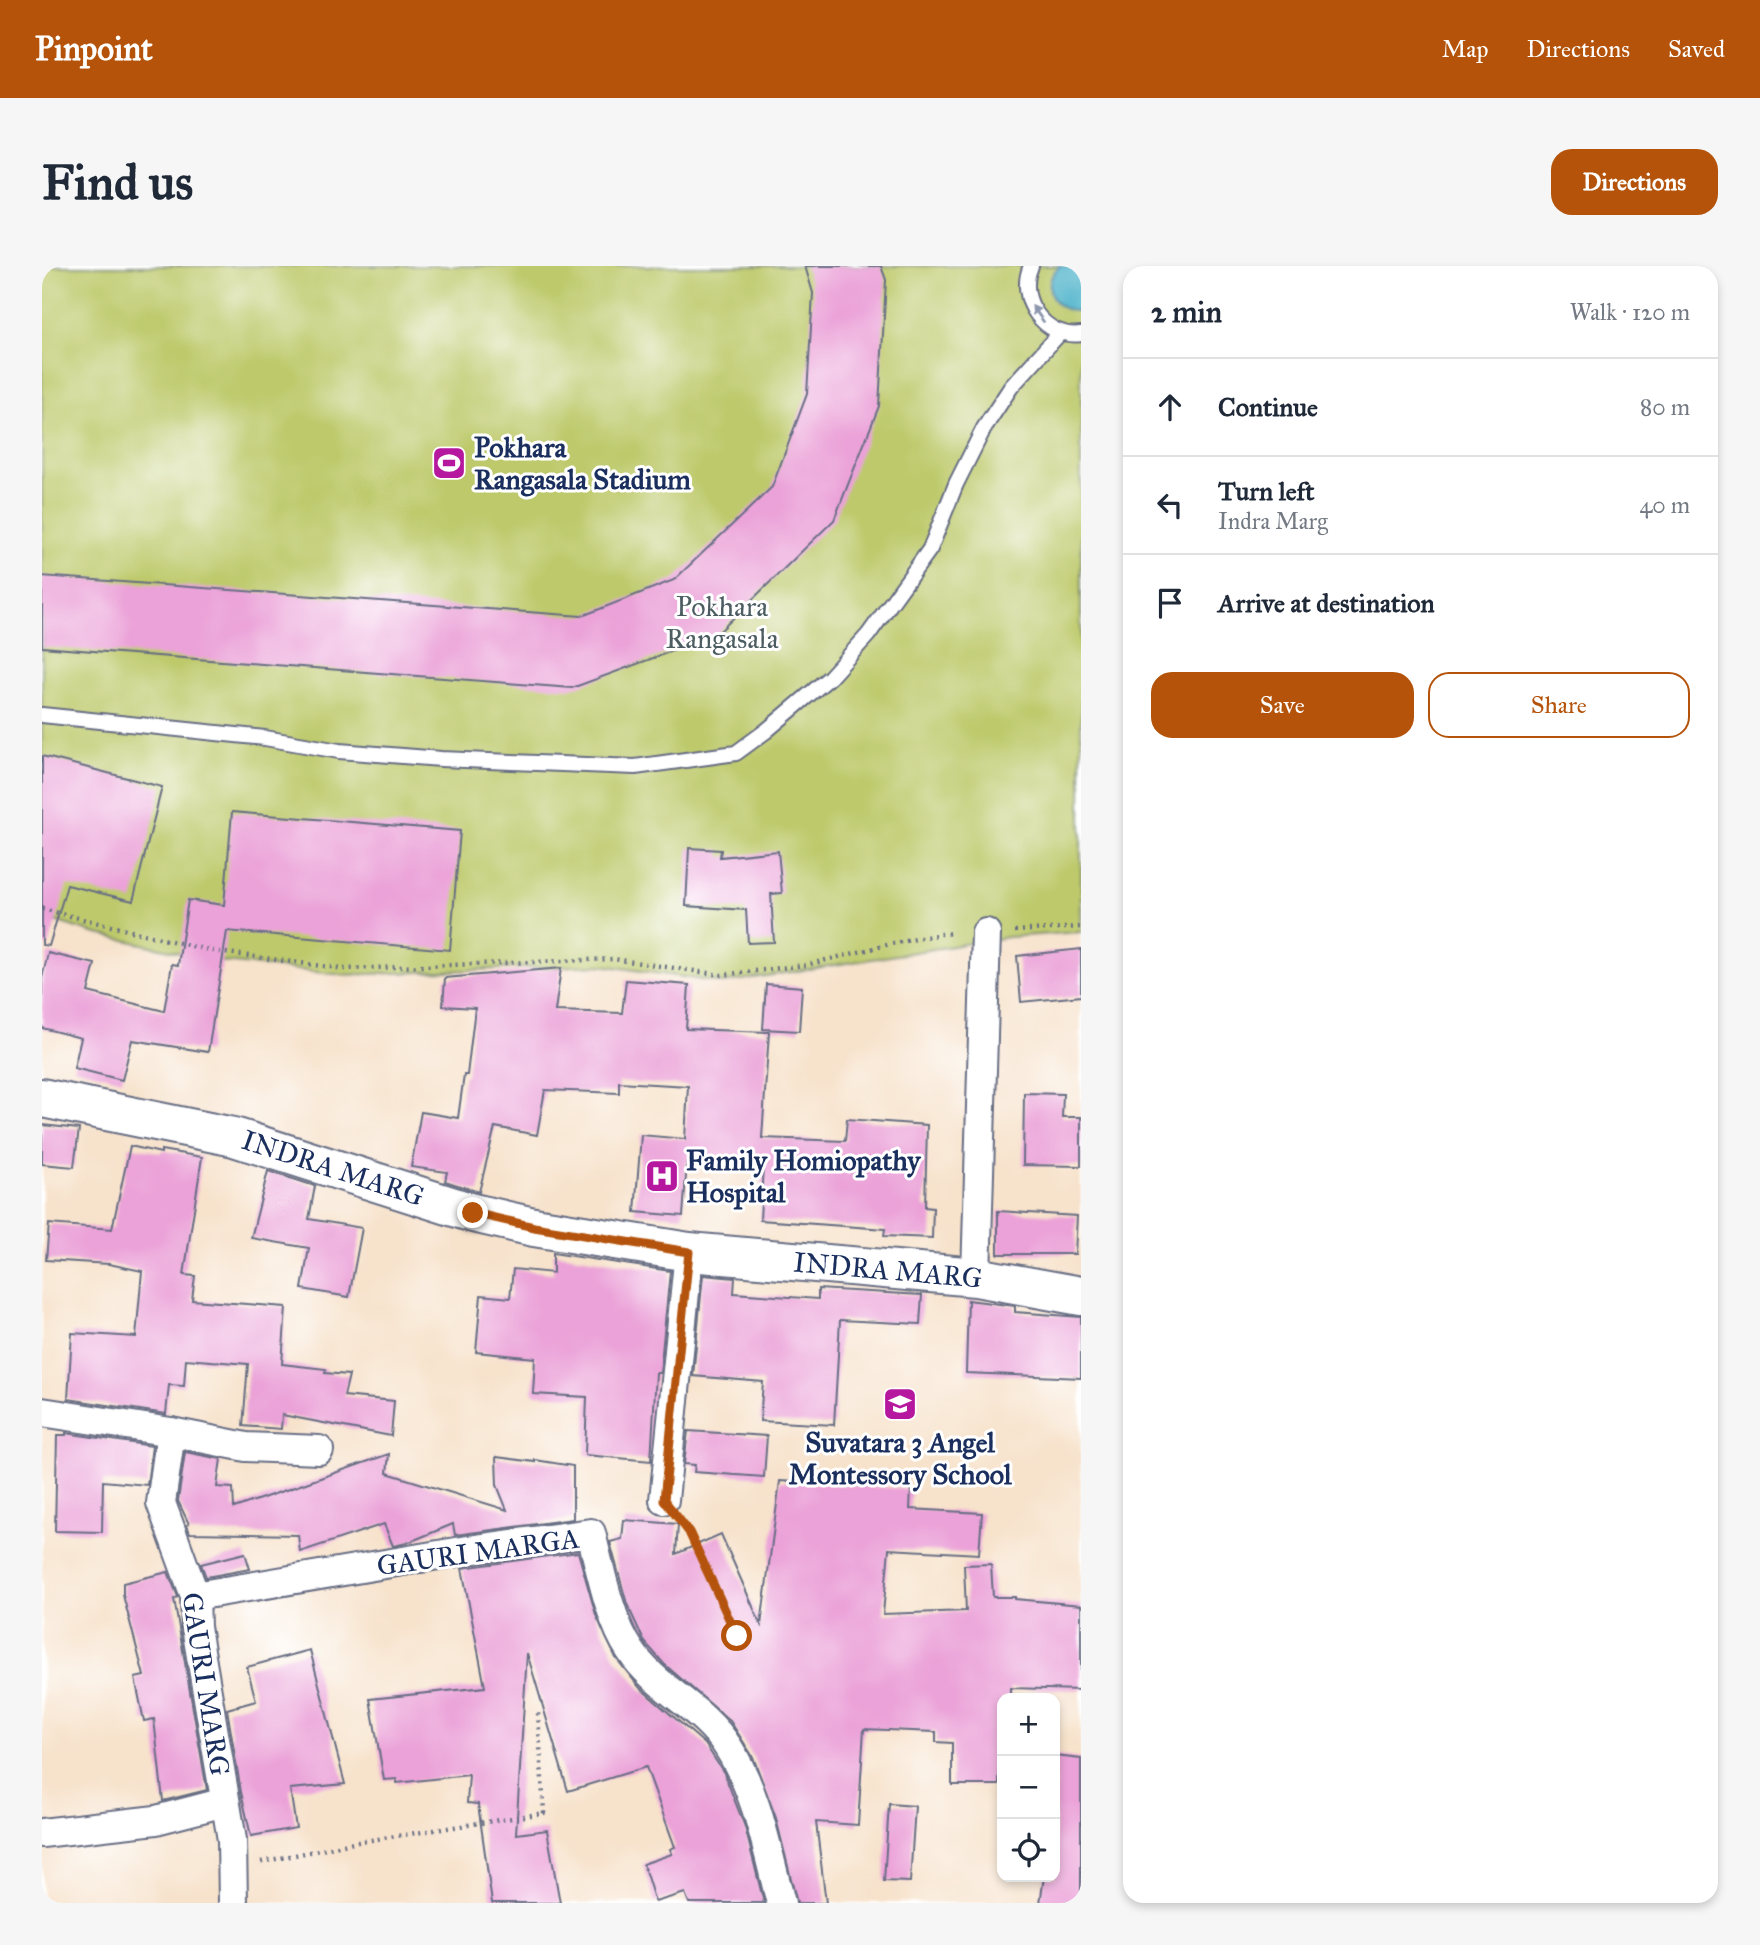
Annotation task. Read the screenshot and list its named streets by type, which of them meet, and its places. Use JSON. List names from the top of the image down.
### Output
{
  "streets": {
    "main road": ["INDRA MARG"],
    "street": ["GAURI MARGA", "GAURI MARG"]
  },
  "crossings": [
    ["GAURI MARGA", "GAURI MARG"]
  ],
  "parks": ["Pokhara Rangasala"],
  "places": {
    "sports": ["Pokhara Rangasala Stadium"],
    "hospital": ["Family Homiopathy Hospital"],
    "school or university": ["Suvatara 3 Angel Montessory School"]
  },
  "page": {
    "header": "Pinpoint",
    "nav": ["Map", "Directions", "Saved"],
    "buttons": [
      "Directions",
      ["Save", "Share"]
    ],
    "title": "Find us",
    "heading": ["2 min", "Walk · 120 m"],
    "list": [
      ["Continue", "80 m"],
      ["Turn left", "Indra Marg", "40 m"],
      "Arrive at destination"
    ],
    "map_buttons": ["+", "−"]
  }
}
